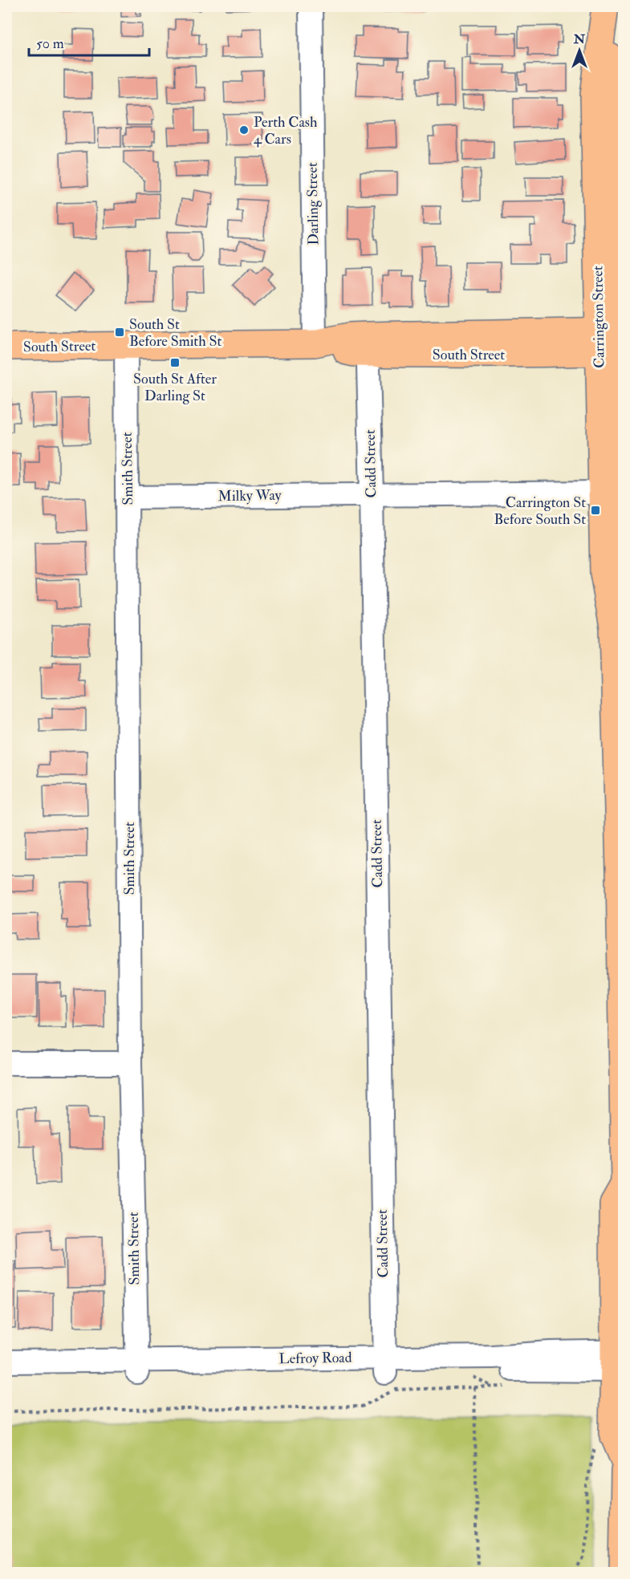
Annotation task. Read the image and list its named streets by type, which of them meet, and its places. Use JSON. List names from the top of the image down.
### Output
{
  "streets": {
    "main road": ["Carrington Street", "South Street"],
    "street": [
      "Darling Street",
      "Cadd Street",
      "Smith Street",
      "Milky Way",
      "Lefroy Road"
    ]
  },
  "crossings": [
    ["Darling Street", "South Street"],
    ["Carrington Street", "South Street"],
    ["Carrington Street", "Milky Way"],
    ["Carrington Street", "Lefroy Road"],
    ["South Street", "Cadd Street"],
    ["South Street", "Smith Street"],
    ["Cadd Street", "Milky Way"],
    ["Cadd Street", "Lefroy Road"],
    ["Smith Street", "Milky Way"],
    ["Smith Street", "Lefroy Road"]
  ],
  "places": {
    "other": ["Perth Cash 4 Cars"],
    "transit": ["South St Before Smith St", "South St After Darling St", "Carrington St Before South St"]
  },
  "scale_bar": "50 m",
  "north": "top"
}
